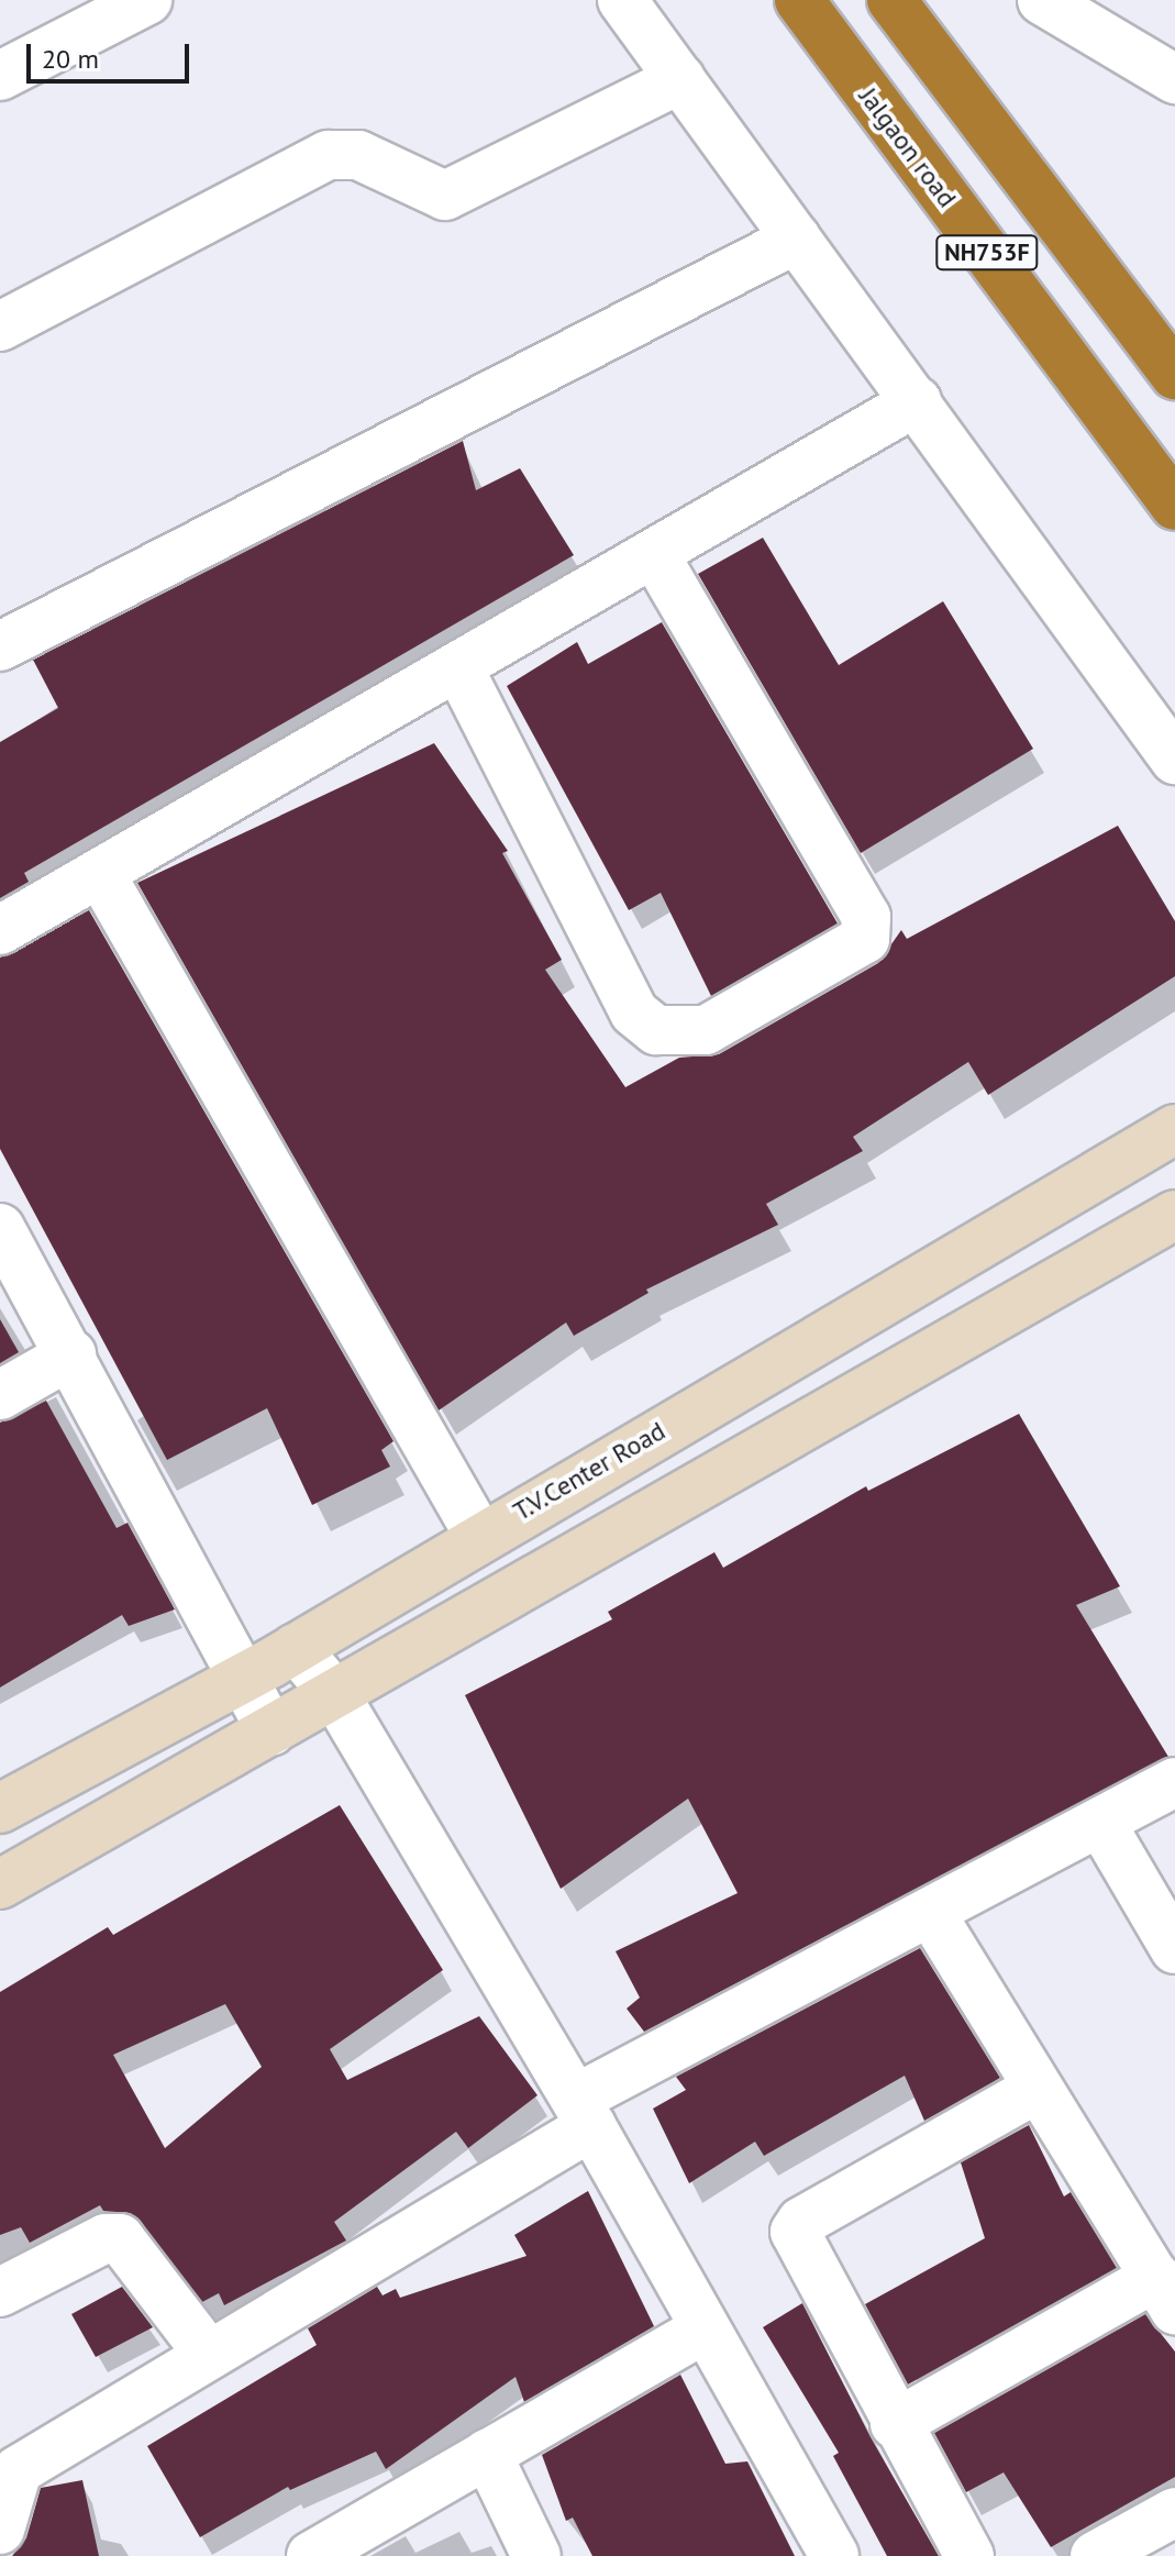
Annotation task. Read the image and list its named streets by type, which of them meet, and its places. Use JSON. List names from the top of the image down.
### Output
{
  "streets": {
    "highway": ["Jalgaon road", "NH753F"],
    "street": ["T.V.Center Road"]
  },
  "scale_bar": "20 m"
}
